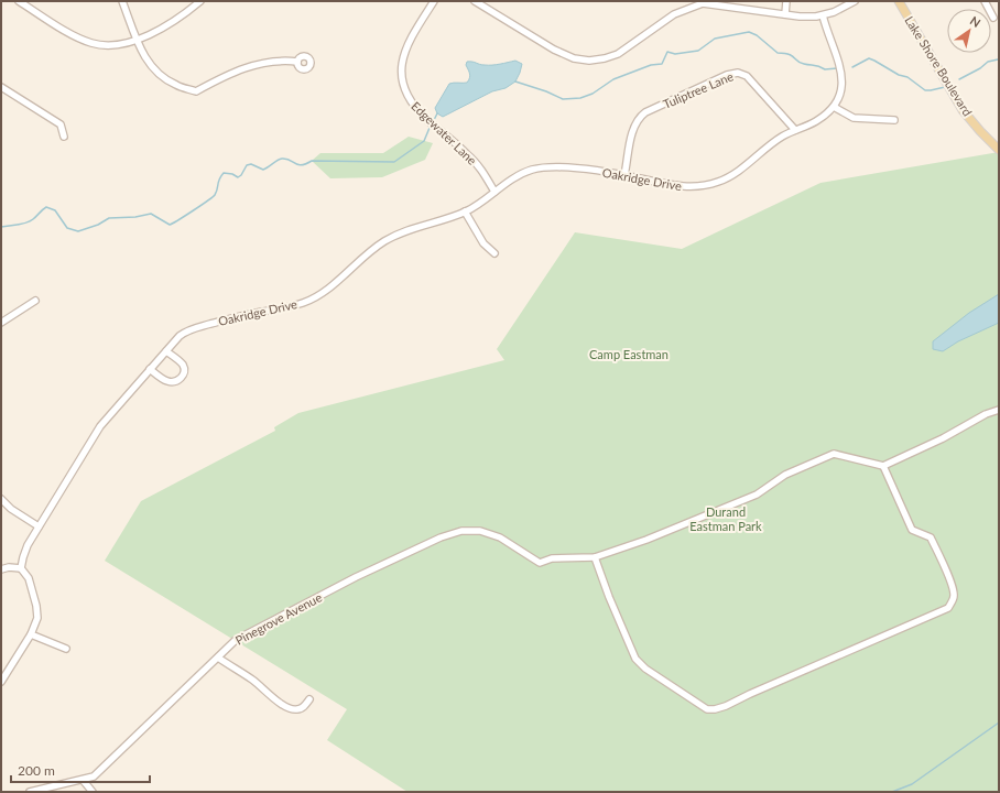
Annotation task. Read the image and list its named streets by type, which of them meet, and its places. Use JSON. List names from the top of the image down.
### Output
{
  "streets": {
    "main road": ["Lake Shore Boulevard"],
    "street": [
      "Tuliptree Lane",
      "Edgewater Lane",
      "Oakridge Drive",
      "Pinegrove Avenue"
    ]
  },
  "crossings": [
    ["Tuliptree Lane", "Oakridge Drive"],
    ["Edgewater Lane", "Oakridge Drive"]
  ],
  "parks": ["Camp Eastman", "Durand Eastman Park"],
  "scale_bar": "200 m",
  "north": "top right"
}
